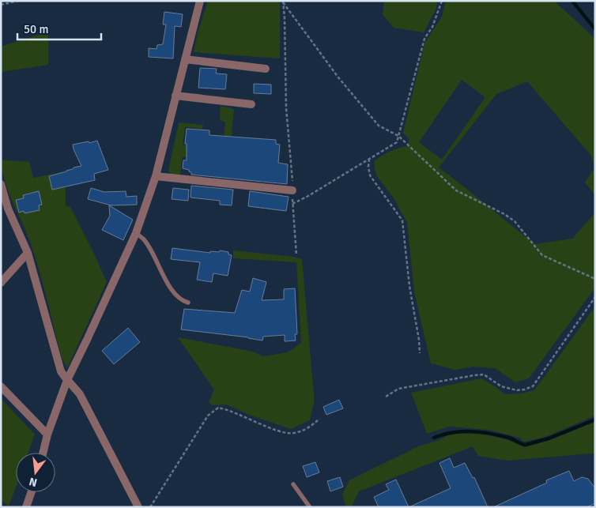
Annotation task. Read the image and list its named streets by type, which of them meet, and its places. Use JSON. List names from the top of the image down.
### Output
{
  "scale_bar": "50 m",
  "north": "bottom"
}
